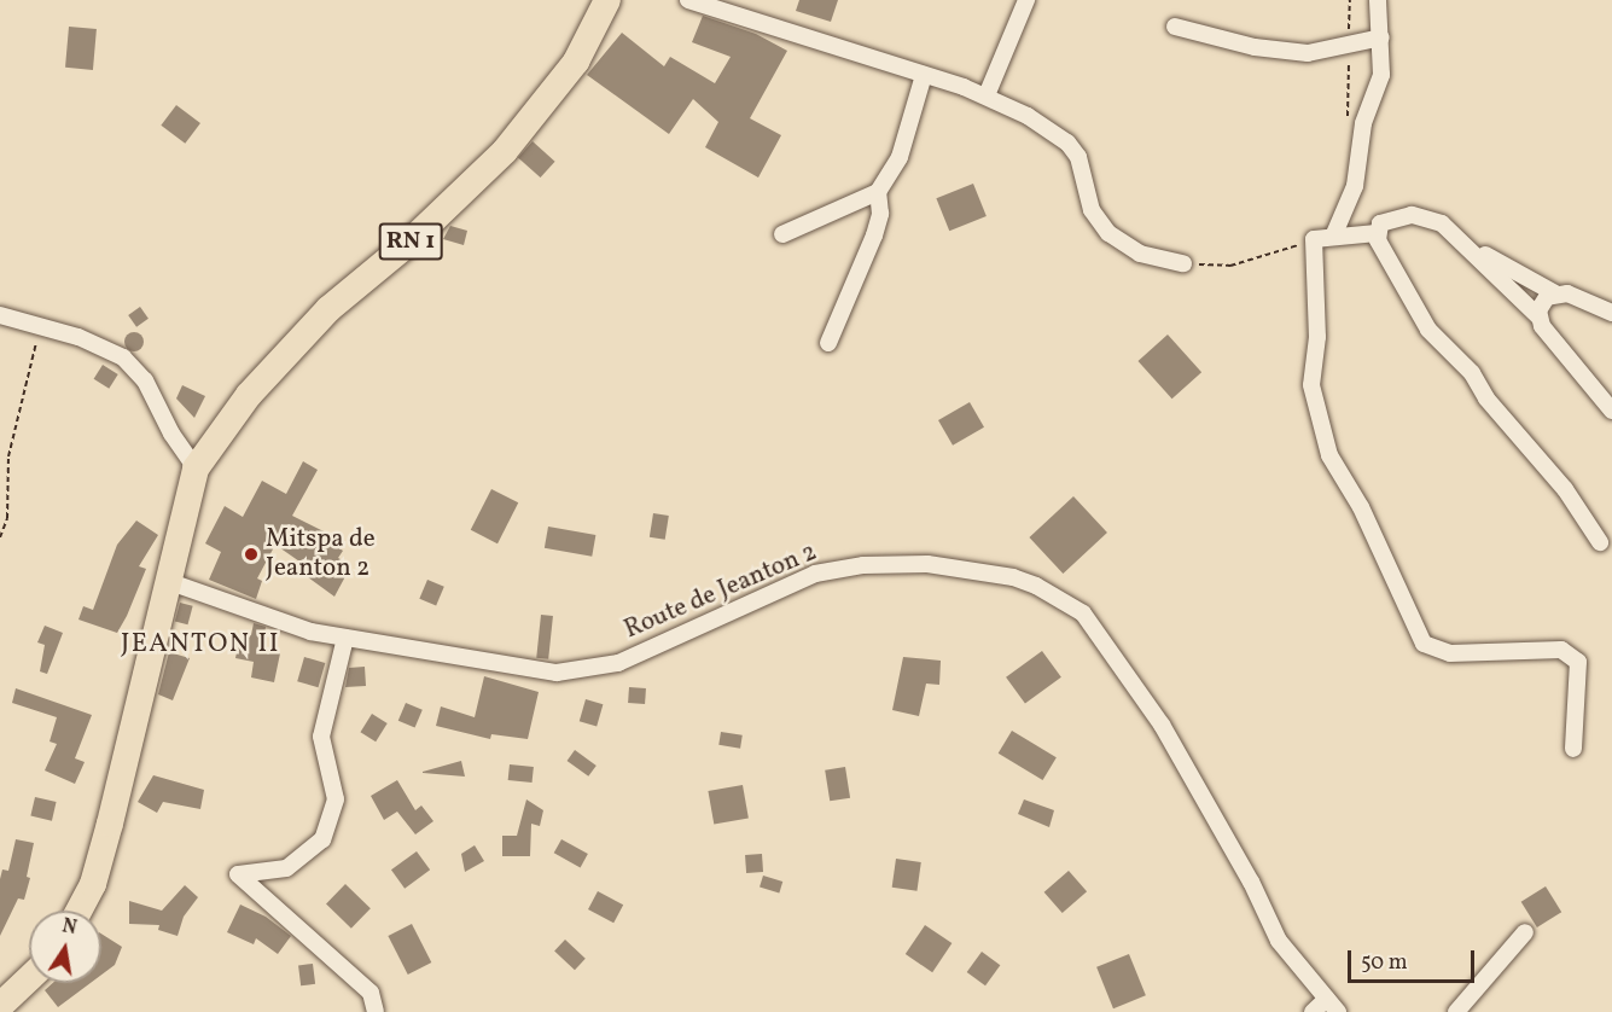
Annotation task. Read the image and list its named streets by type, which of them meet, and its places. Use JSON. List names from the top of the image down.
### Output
{
  "streets": {
    "main road": ["RN 1"],
    "street": ["Route de Jeanton 2"]
  },
  "crossings": [
    ["RN 1", "Route de Jeanton 2"]
  ],
  "districts": ["JEANTON II"],
  "places": ["Mitspa de Jeanton 2"],
  "scale_bar": "50 m",
  "north": "top"
}
